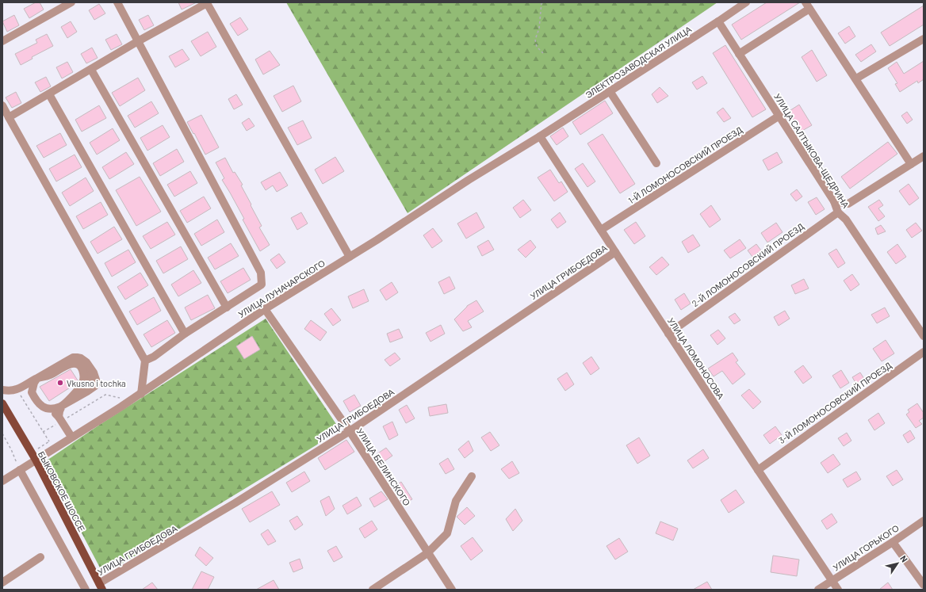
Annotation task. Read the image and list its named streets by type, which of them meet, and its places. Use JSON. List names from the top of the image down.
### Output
{
  "streets": {
    "main road": ["БЫКОВСКОЕ ШОССЕ"],
    "street": [
      "ЭЛЕКТРОЗАВОДСКАЯ УЛИЦА",
      "УЛИЦА САЛТЫКОВА-ЩЕДРИНА",
      "1-Й ЛОМОНОСОВСКИЙ ПРОЕЗД",
      "2-Й ЛОМОНОСОВСКИЙ ПРОЕЗД",
      "УЛИЦА ГРИБОЕДОВА",
      "УЛИЦА ЛУНАЧАРСКОГО",
      "УЛИЦА ЛОМОНОСОВА",
      "3-Й ЛОМОНОСОВСКИЙ ПРОЕЗД",
      "УЛИЦА БЕЛИНСКОГО",
      "УЛИЦА ГОРЬКОГО"
    ]
  },
  "crossings": [
    ["ЭЛЕКТРОЗАВОДСКАЯ УЛИЦА", "УЛИЦА САЛТЫКОВА-ЩЕДРИНА"],
    ["ЭЛЕКТРОЗАВОДСКАЯ УЛИЦА", "УЛИЦА ЛУНАЧАРСКОГО"],
    ["ЭЛЕКТРОЗАВОДСКАЯ УЛИЦА", "УЛИЦА ЛОМОНОСОВА"],
    ["УЛИЦА САЛТЫКОВА-ЩЕДРИНА", "1-Й ЛОМОНОСОВСКИЙ ПРОЕЗД"],
    ["УЛИЦА САЛТЫКОВА-ЩЕДРИНА", "2-Й ЛОМОНОСОВСКИЙ ПРОЕЗД"],
    ["1-Й ЛОМОНОСОВСКИЙ ПРОЕЗД", "УЛИЦА ЛОМОНОСОВА"],
    ["2-Й ЛОМОНОСОВСКИЙ ПРОЕЗД", "УЛИЦА ЛОМОНОСОВА"],
    ["УЛИЦА ГРИБОЕДОВА", "УЛИЦА ЛОМОНОСОВА"],
    ["УЛИЦА ГРИБОЕДОВА", "УЛИЦА БЕЛИНСКОГО"],
    ["УЛИЦА ГРИБОЕДОВА", "БЫКОВСКОЕ ШОССЕ"],
    ["УЛИЦА ЛУНАЧАРСКОГО", "УЛИЦА ЛОМОНОСОВА"],
    ["УЛИЦА ЛУНАЧАРСКОГО", "УЛИЦА БЕЛИНСКОГО"],
    ["УЛИЦА ЛУНАЧАРСКОГО", "БЫКОВСКОЕ ШОССЕ"],
    ["УЛИЦА ЛОМОНОСОВА", "3-Й ЛОМОНОСОВСКИЙ ПРОЕЗД"],
    ["УЛИЦА ЛОМОНОСОВА", "УЛИЦА ГОРЬКОГО"]
  ],
  "places": ["Vkusno i tochka"],
  "north": "top right"
}
